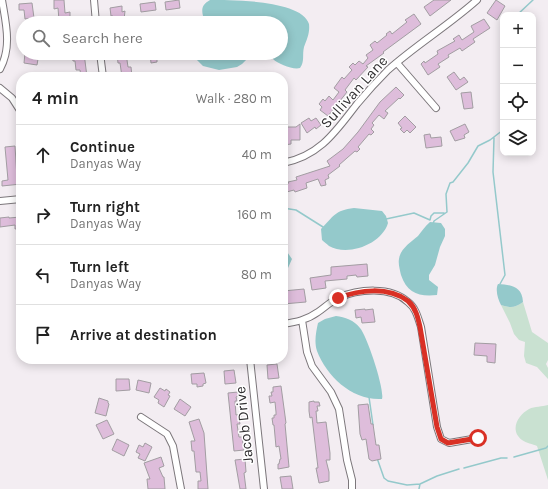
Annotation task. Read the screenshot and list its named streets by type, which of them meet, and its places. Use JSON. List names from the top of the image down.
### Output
{
  "streets": {
    "street": ["Sullivan Lane", "Jacob Drive"]
  },
  "page": {
    "map_buttons": ["+", "−"],
    "search": "Search here",
    "heading": ["4 min", "Walk · 280 m"],
    "list": [
      ["Continue", "Danyas Way", "40 m"],
      ["Turn right", "Danyas Way", "160 m"],
      ["Turn left", "Danyas Way", "80 m"],
      "Arrive at destination"
    ]
  }
}
